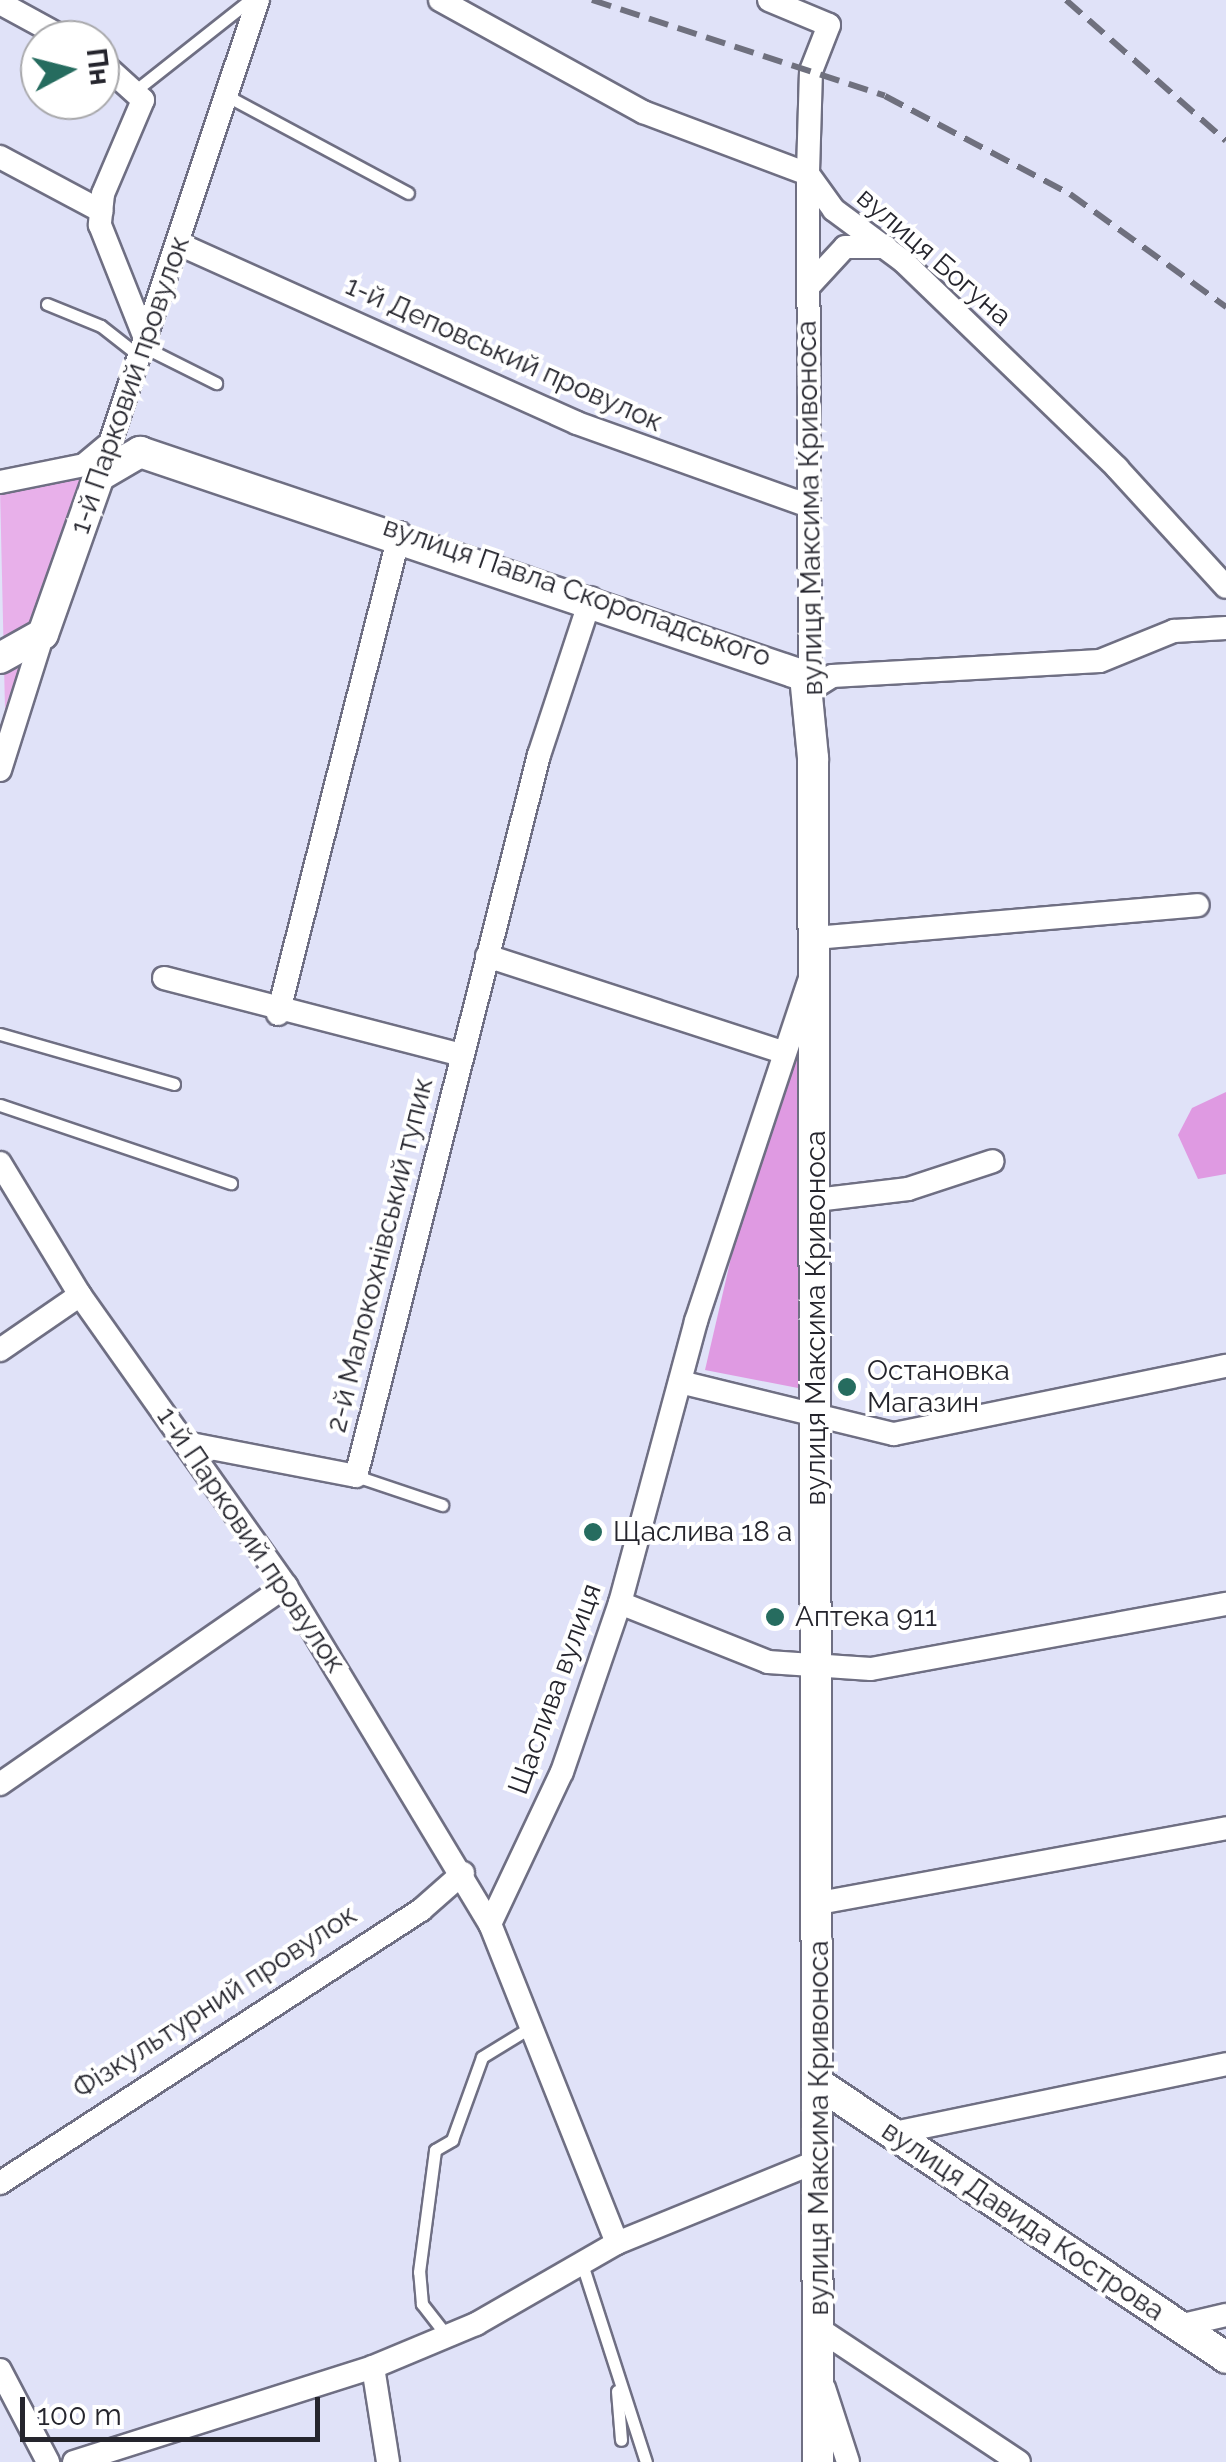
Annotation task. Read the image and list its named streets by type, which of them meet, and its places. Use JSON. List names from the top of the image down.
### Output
{
  "streets": {
    "street": [
      "вулиця Богуна",
      "1-й Деповський провулок",
      "1-й Парковий провулок",
      "вулиця Максима Кривоноса",
      "вулиця Павла Скоропадського",
      "2-й Малокохнівський тупик",
      "Щаслива вулиця",
      "Фізкультурний провулок",
      "вулиця Давида Кострова"
    ]
  },
  "crossings": [
    ["вулиця Богуна", "вулиця Максима Кривоноса"],
    ["1-й Деповський провулок", "1-й Парковий провулок"],
    ["1-й Деповський провулок", "вулиця Максима Кривоноса"],
    ["1-й Парковий провулок", "вулиця Павла Скоропадського"],
    ["1-й Парковий провулок", "2-й Малокохнівський тупик"],
    ["1-й Парковий провулок", "Щаслива вулиця"],
    ["1-й Парковий провулок", "Фізкультурний провулок"],
    ["вулиця Максима Кривоноса", "вулиця Павла Скоропадського"],
    ["вулиця Максима Кривоноса", "Щаслива вулиця"],
    ["вулиця Максима Кривоноса", "вулиця Давида Кострова"],
    ["вулиця Павла Скоропадського", "2-й Малокохнівський тупик"]
  ],
  "places": ["Остановка Магазин", "Щаслива 18 а", "Аптека 911"],
  "scale_bar": "100 m",
  "north": "right"
}
